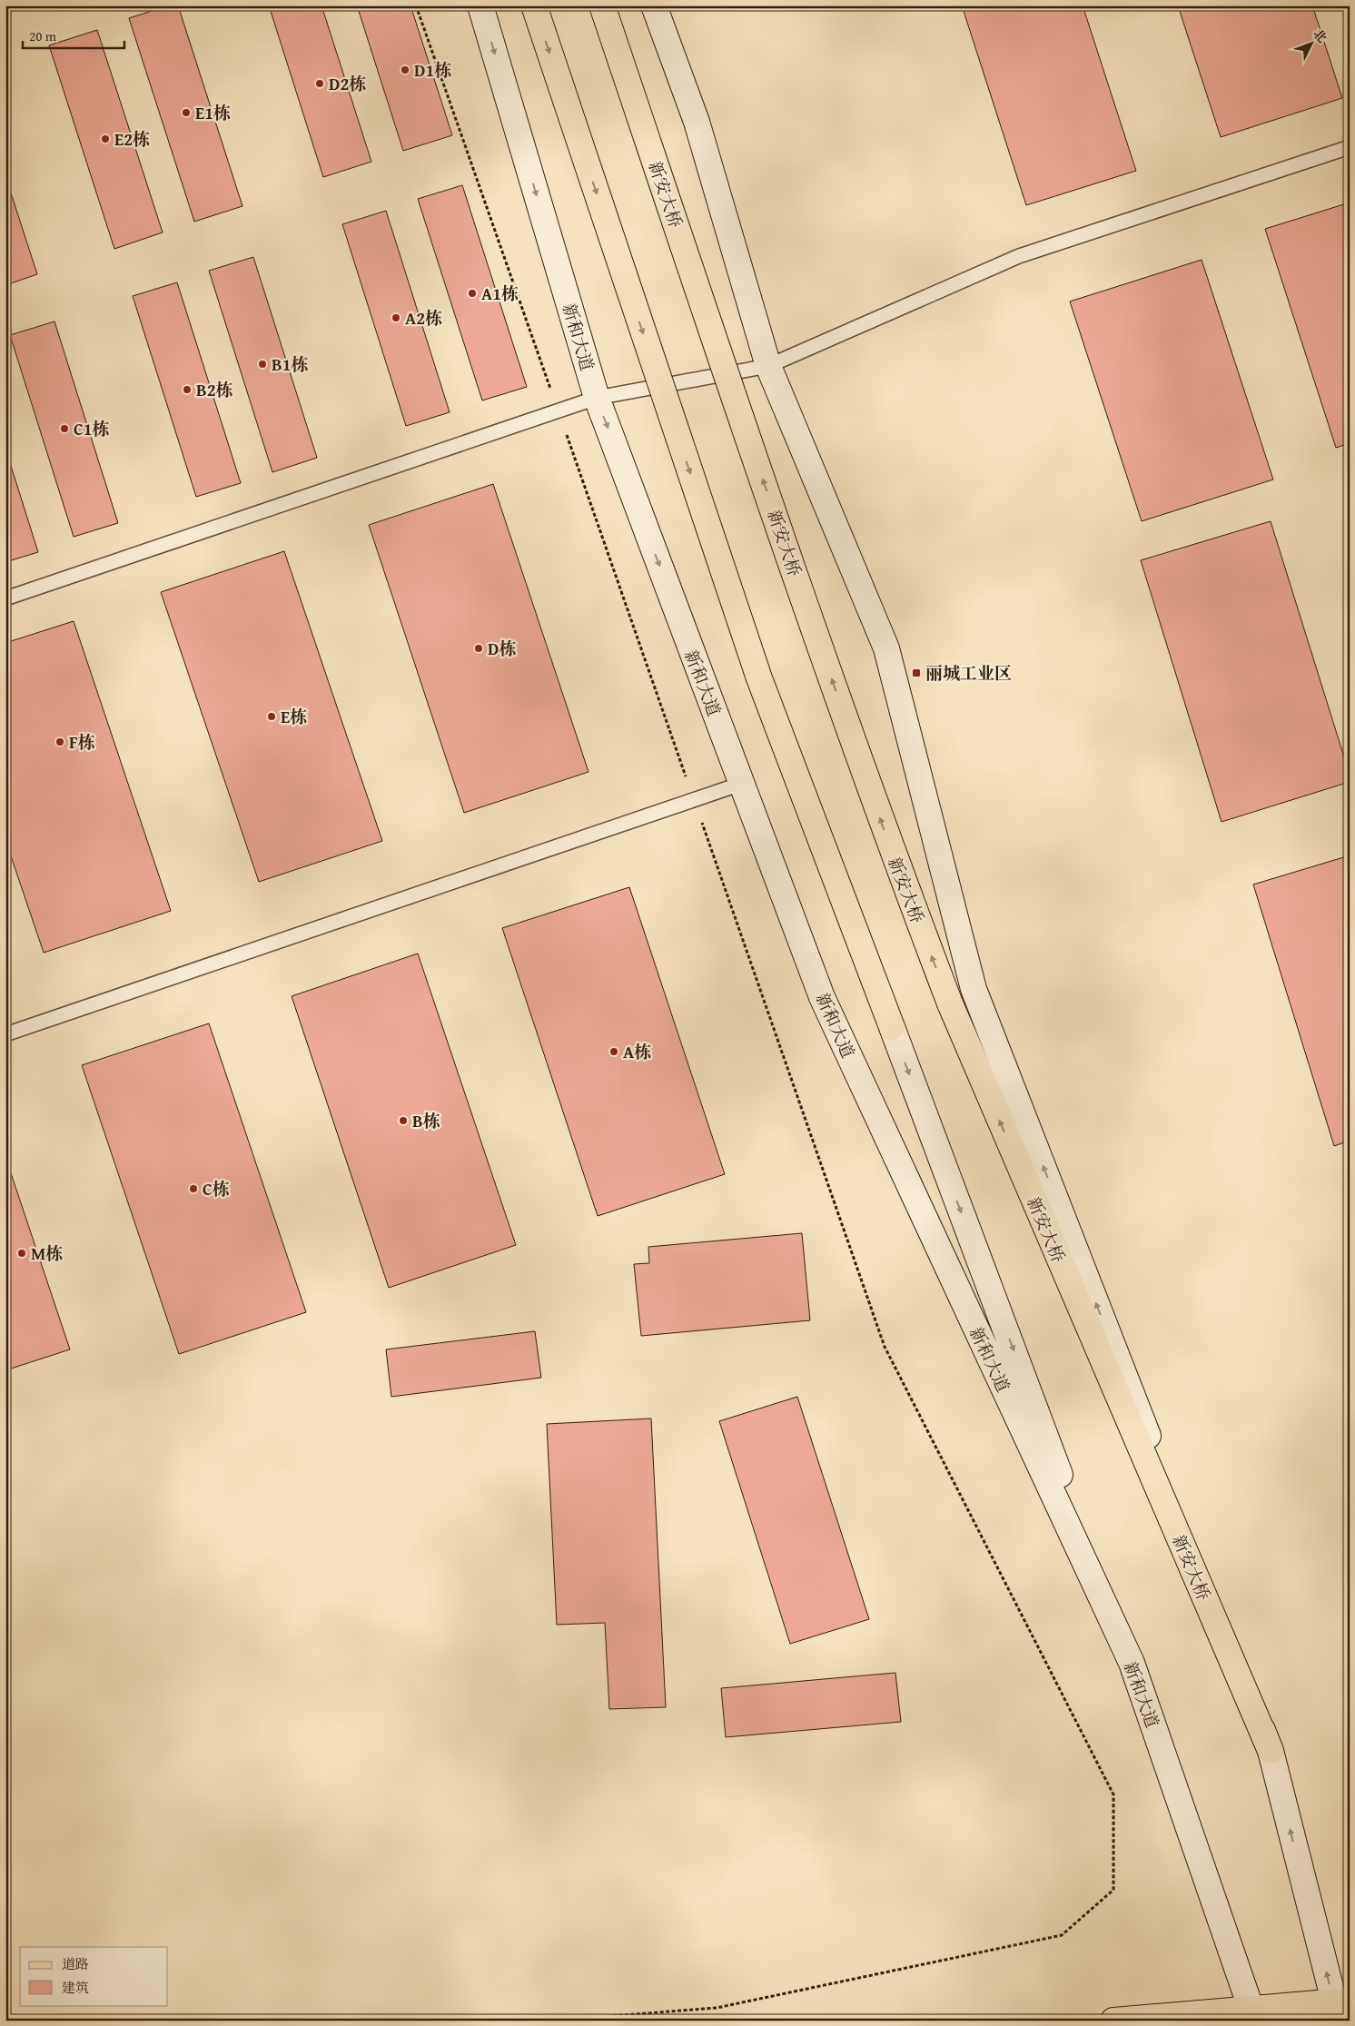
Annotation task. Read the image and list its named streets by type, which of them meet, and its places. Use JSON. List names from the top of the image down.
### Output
{
  "streets": {
    "main road": ["新安大桥", "新和大道"]
  },
  "places": {
    "other": [
      "D1栋",
      "D2栋",
      "E1栋",
      "E2栋",
      "A1栋",
      "A2栋",
      "B1栋",
      "B2栋",
      "C1栋",
      "D栋",
      "E栋",
      "F栋",
      "A栋",
      "B栋",
      "C栋",
      "M栋"
    ],
    "transit": ["丽城工业区"]
  },
  "legend": ["道路", "建筑"],
  "scale_bar": "20 m",
  "north": "top right"
}
